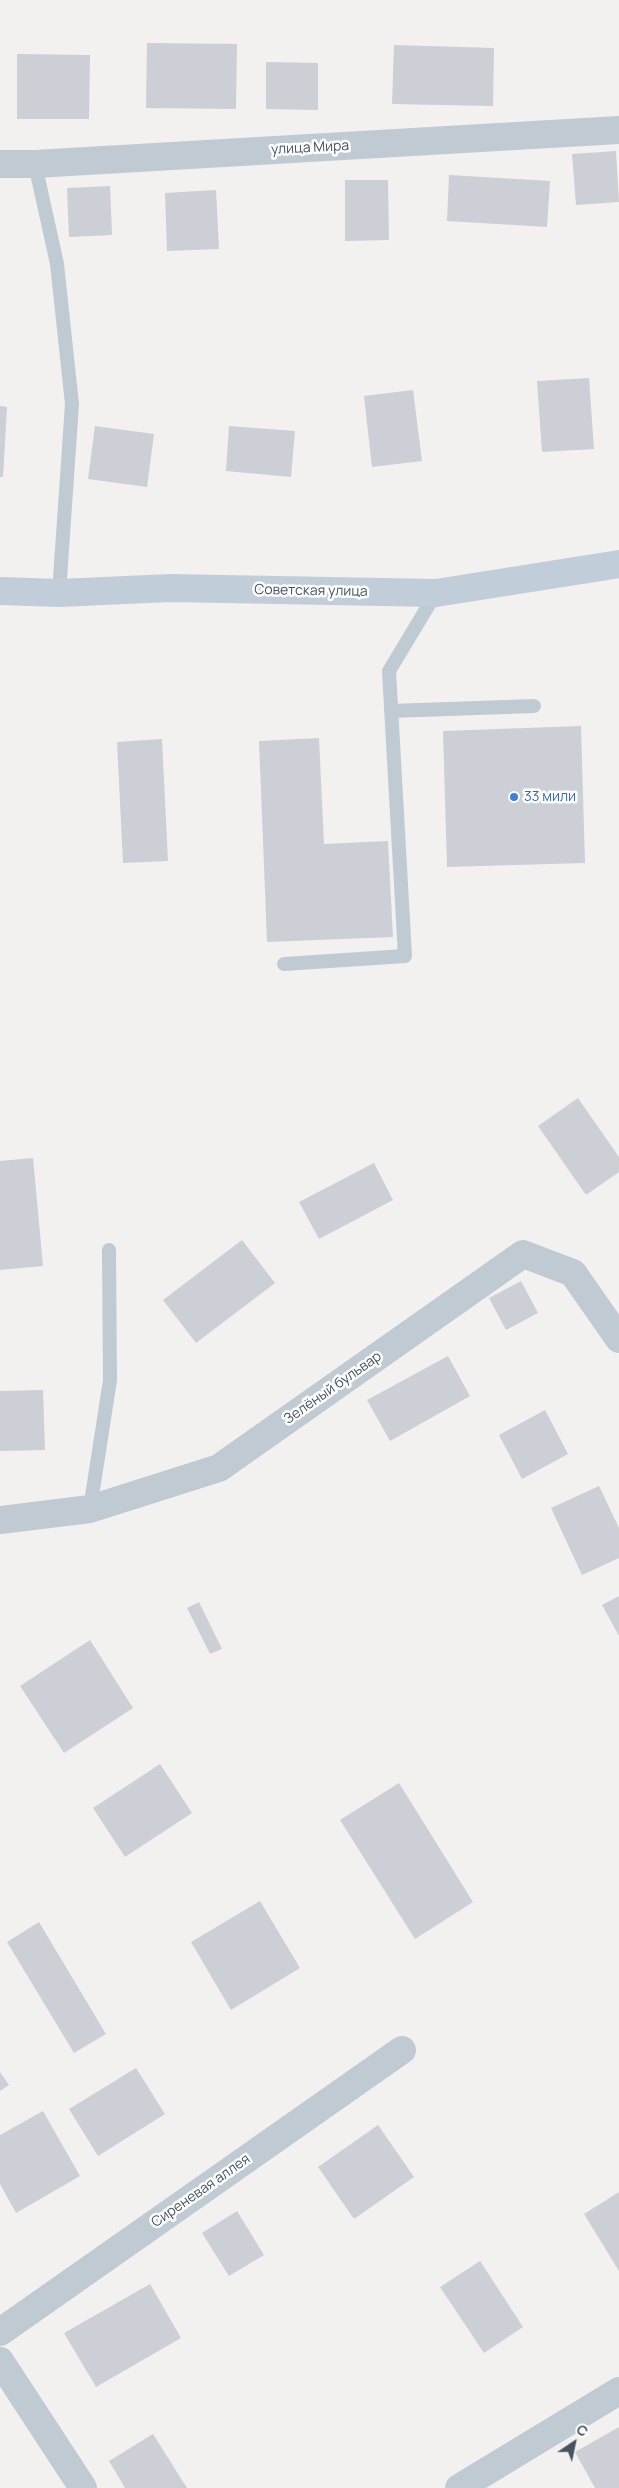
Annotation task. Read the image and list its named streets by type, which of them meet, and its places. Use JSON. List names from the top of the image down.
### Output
{
  "streets": {
    "street": [
      "улица Мира",
      "Советская улица",
      "Зелёный бульвар",
      "Сиреневая аллея"
    ]
  },
  "places": ["33 мили"],
  "north": "top right"
}
